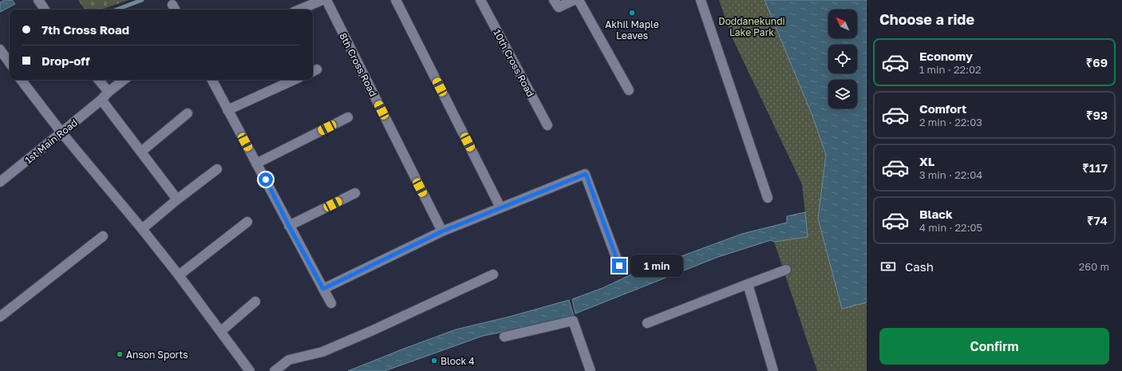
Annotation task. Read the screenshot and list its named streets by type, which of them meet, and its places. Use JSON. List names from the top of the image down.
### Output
{
  "streets": {
    "street": ["10th Cross Road", "8th Cross Road", "1st Main Road"]
  },
  "parks": ["Doddanekundi Lake Park"],
  "places": ["Akhil Maple Leaves", "Anson Sports", "Block 4"],
  "north": "top left",
  "page": {
    "heading": "Choose a ride",
    "banner": ["7th Cross Road", "Drop-off"],
    "list": [
      {
        "name": "Economy",
        "note": "1 min · 22:02",
        "value": "₹69"
      },
      {
        "name": "Comfort",
        "note": "2 min · 22:03",
        "value": "₹93"
      },
      {
        "name": "XL",
        "note": "3 min · 22:04",
        "value": "₹117"
      },
      {
        "name": "Black",
        "note": "4 min · 22:05",
        "value": "₹74"
      }
    ],
    "pay": ["Cash", "260 m"],
    "bubble": "1 min",
    "buttons": "Confirm"
  }
}
